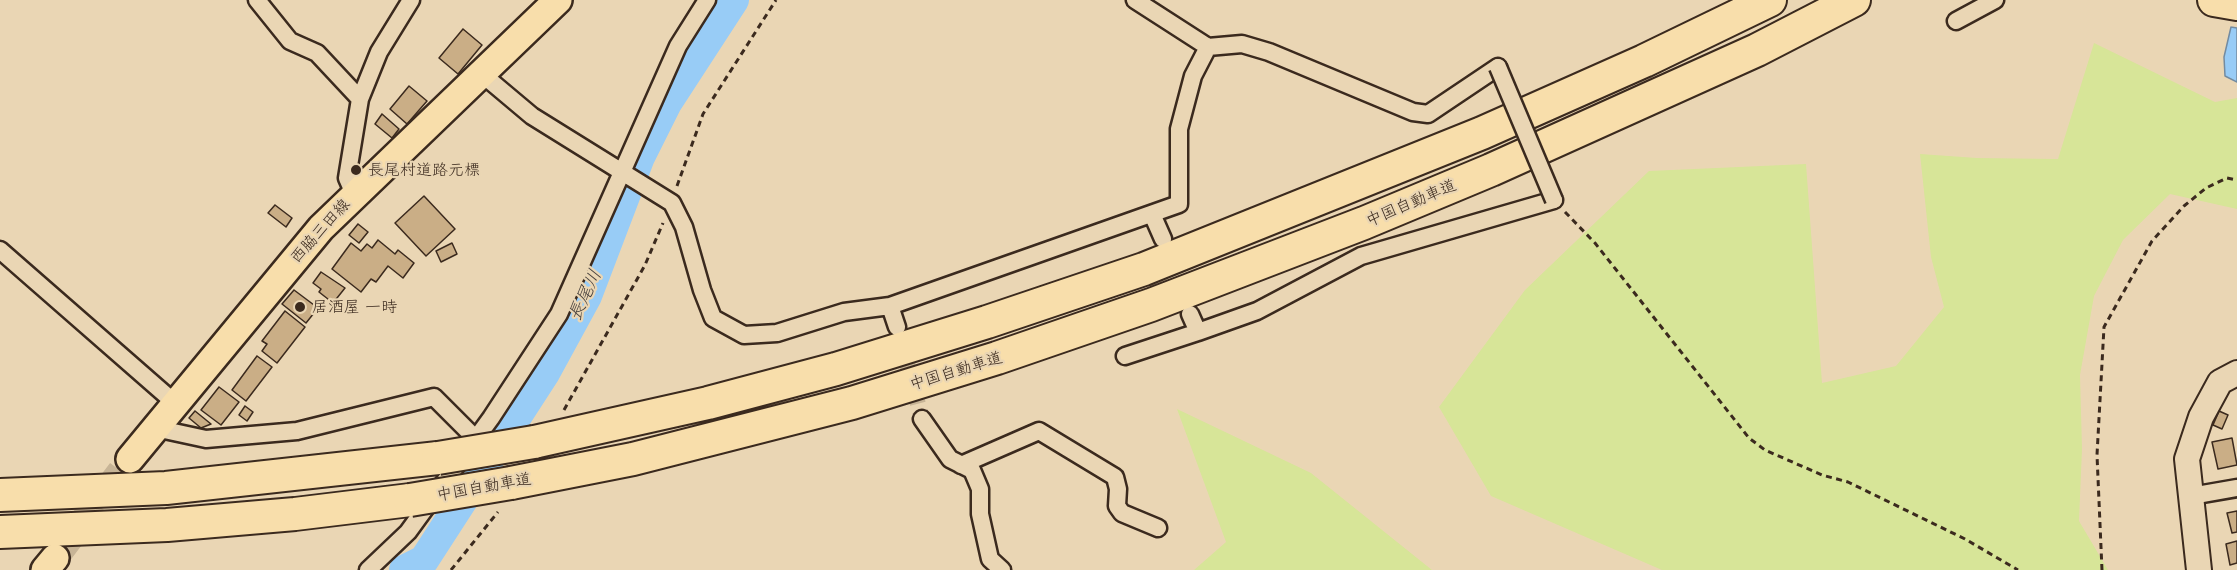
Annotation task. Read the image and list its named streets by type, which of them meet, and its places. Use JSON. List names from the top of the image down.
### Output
{
  "streets": {
    "highway": ["中国自動車道"],
    "main road": ["西脇三田線"]
  },
  "water": ["長尾川"],
  "places": ["長尾村道路元標", "居酒屋 一時"]
}
